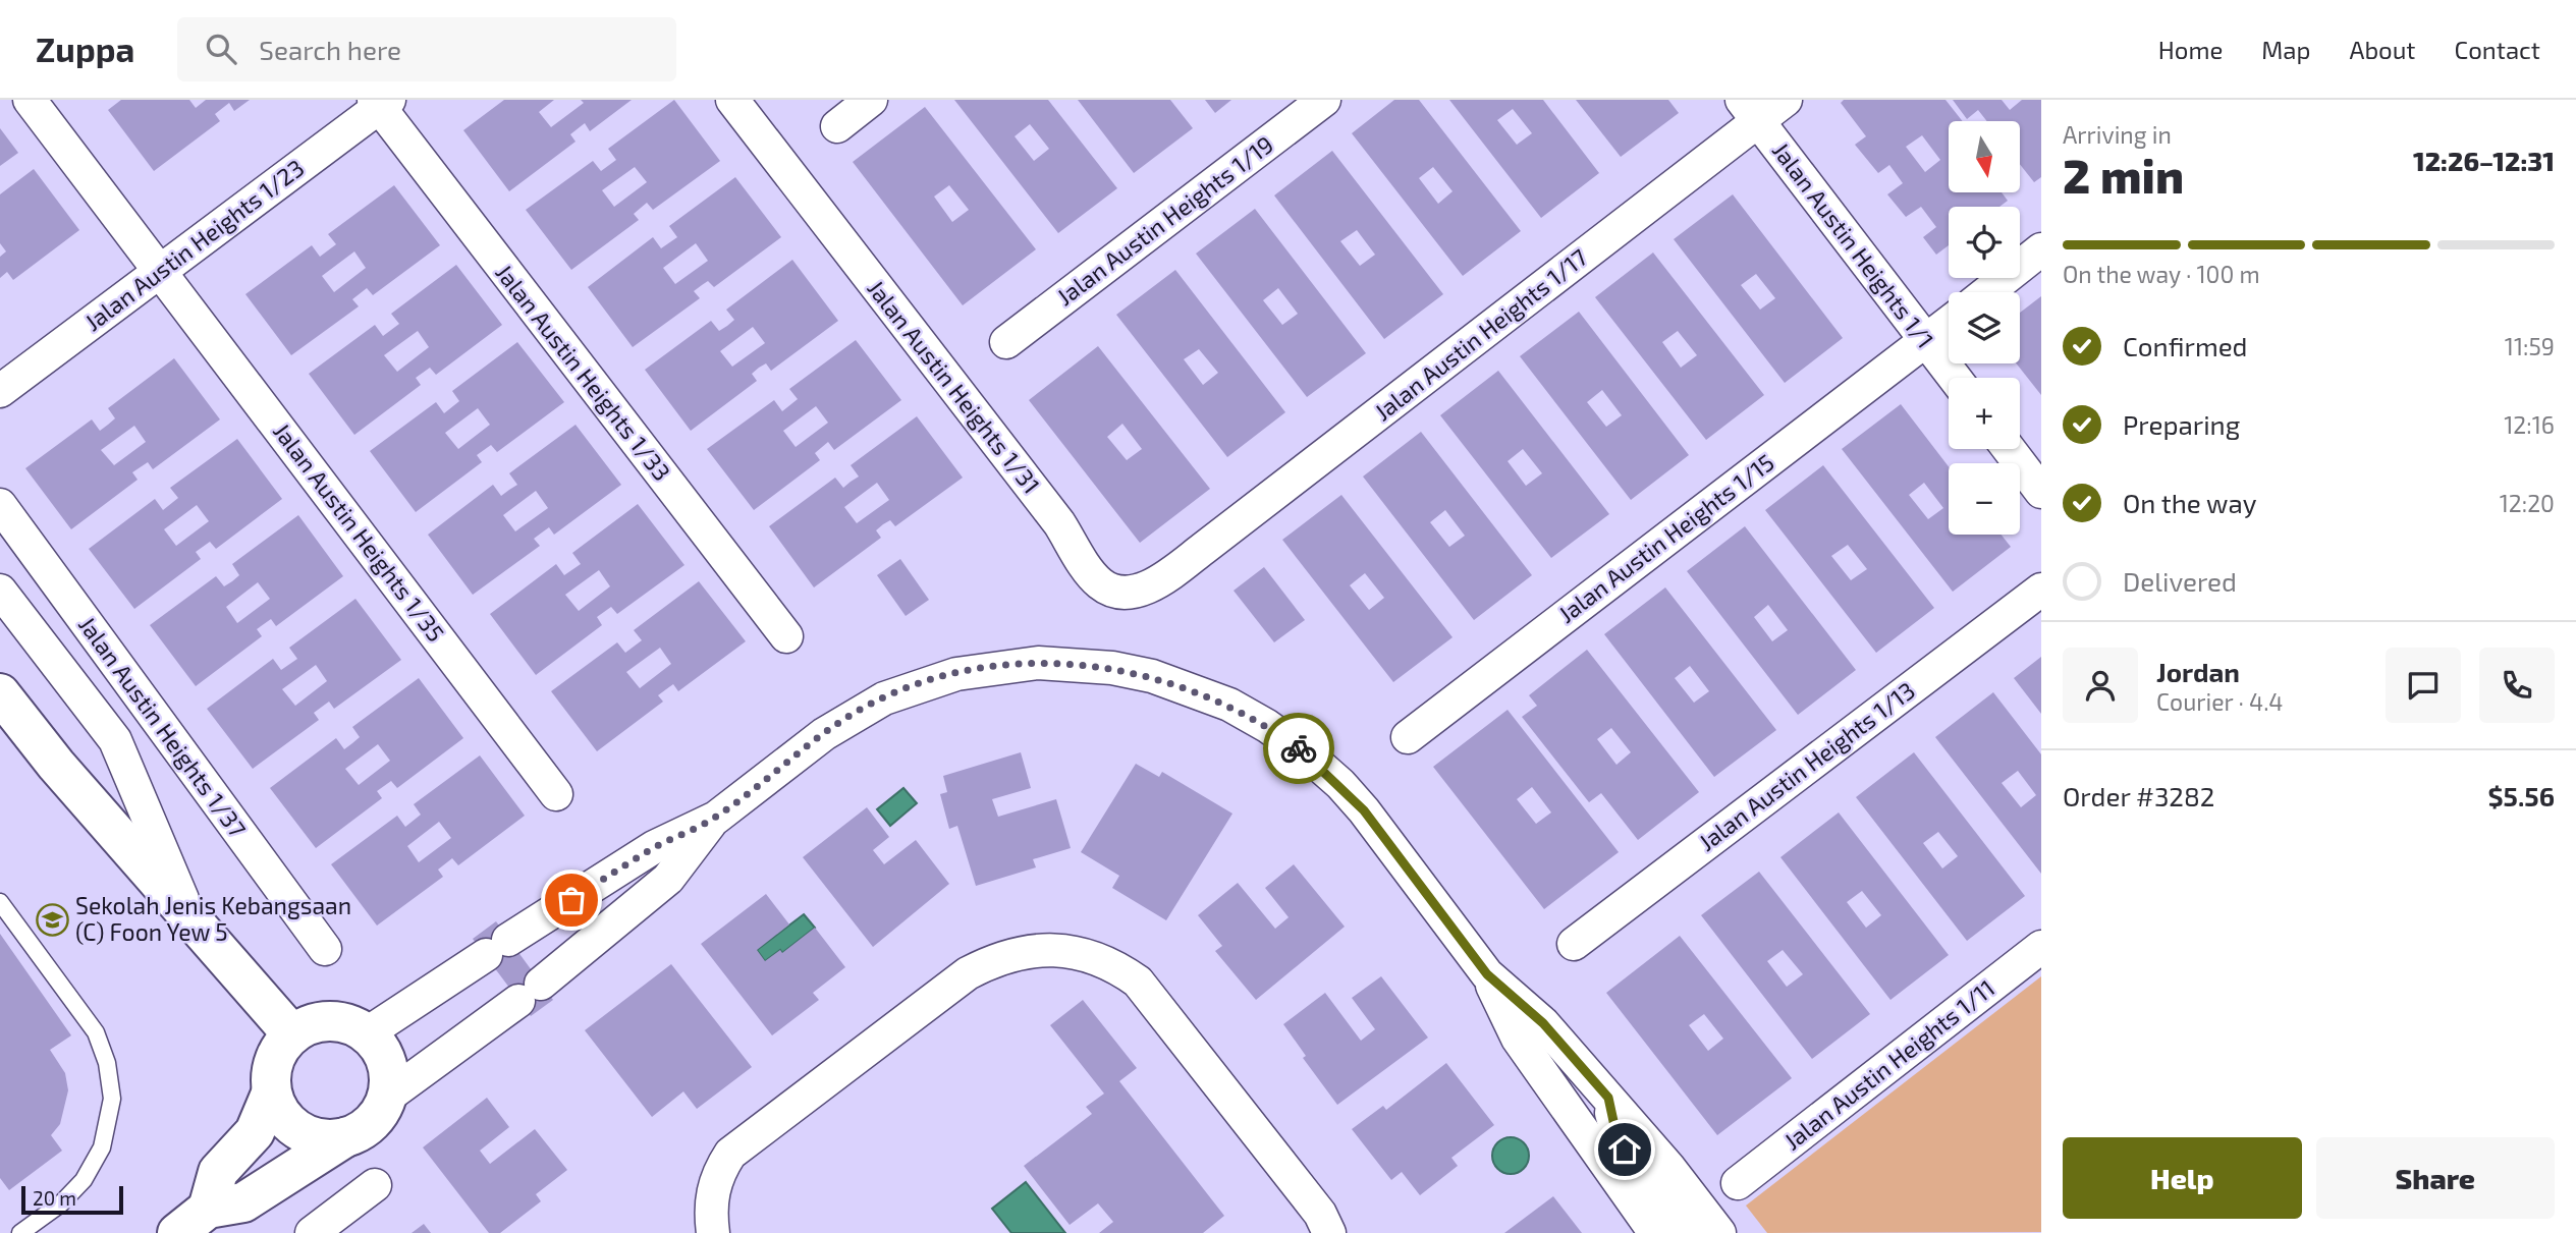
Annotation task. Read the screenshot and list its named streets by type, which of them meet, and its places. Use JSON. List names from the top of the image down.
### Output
{
  "streets": {
    "street": [
      "Jalan Austin Heights 1/19",
      "Jalan Austin Heights 1/23",
      "Jalan Austin Heights 1/1",
      "Jalan Austin Heights 1/17",
      "Jalan Austin Heights 1/33",
      "Jalan Austin Heights 1/31",
      "Jalan Austin Heights 1/35",
      "Jalan Austin Heights 1/15",
      "Jalan Austin Heights 1/37",
      "Jalan Austin Heights 1/13",
      "Jalan Austin Heights 1/11"
    ]
  },
  "crossings": [
    ["Jalan Austin Heights 1/23", "Jalan Austin Heights 1/33"],
    ["Jalan Austin Heights 1/23", "Jalan Austin Heights 1/35"],
    ["Jalan Austin Heights 1/1", "Jalan Austin Heights 1/17"],
    ["Jalan Austin Heights 1/1", "Jalan Austin Heights 1/15"],
    ["Jalan Austin Heights 1/17", "Jalan Austin Heights 1/31"]
  ],
  "places": {
    "school or university": ["Sekolah Jenis Kebangsaan (C) Foon Yew 5"]
  },
  "scale_bar": "20 m",
  "north": "bottom",
  "page": {
    "header": "Zuppa",
    "search": "Search here",
    "nav": [
      "Home",
      "Map",
      "About",
      "Contact"
    ],
    "heading": ["2 min", "Arriving in", "12:26–12:31"],
    "panel": [
      "Jordan",
      "Courier · 4.4",
      "Order #3282",
      "$5.56"
    ],
    "map_buttons": ["+", "−"],
    "bar": "On the way · 100 m",
    "list": [
      ["Confirmed", "11:59"],
      ["Preparing", "12:16"],
      ["On the way", "12:20"],
      "Delivered"
    ],
    "buttons": ["Help", "Share"],
    "scale": "20 m"
  }
}
